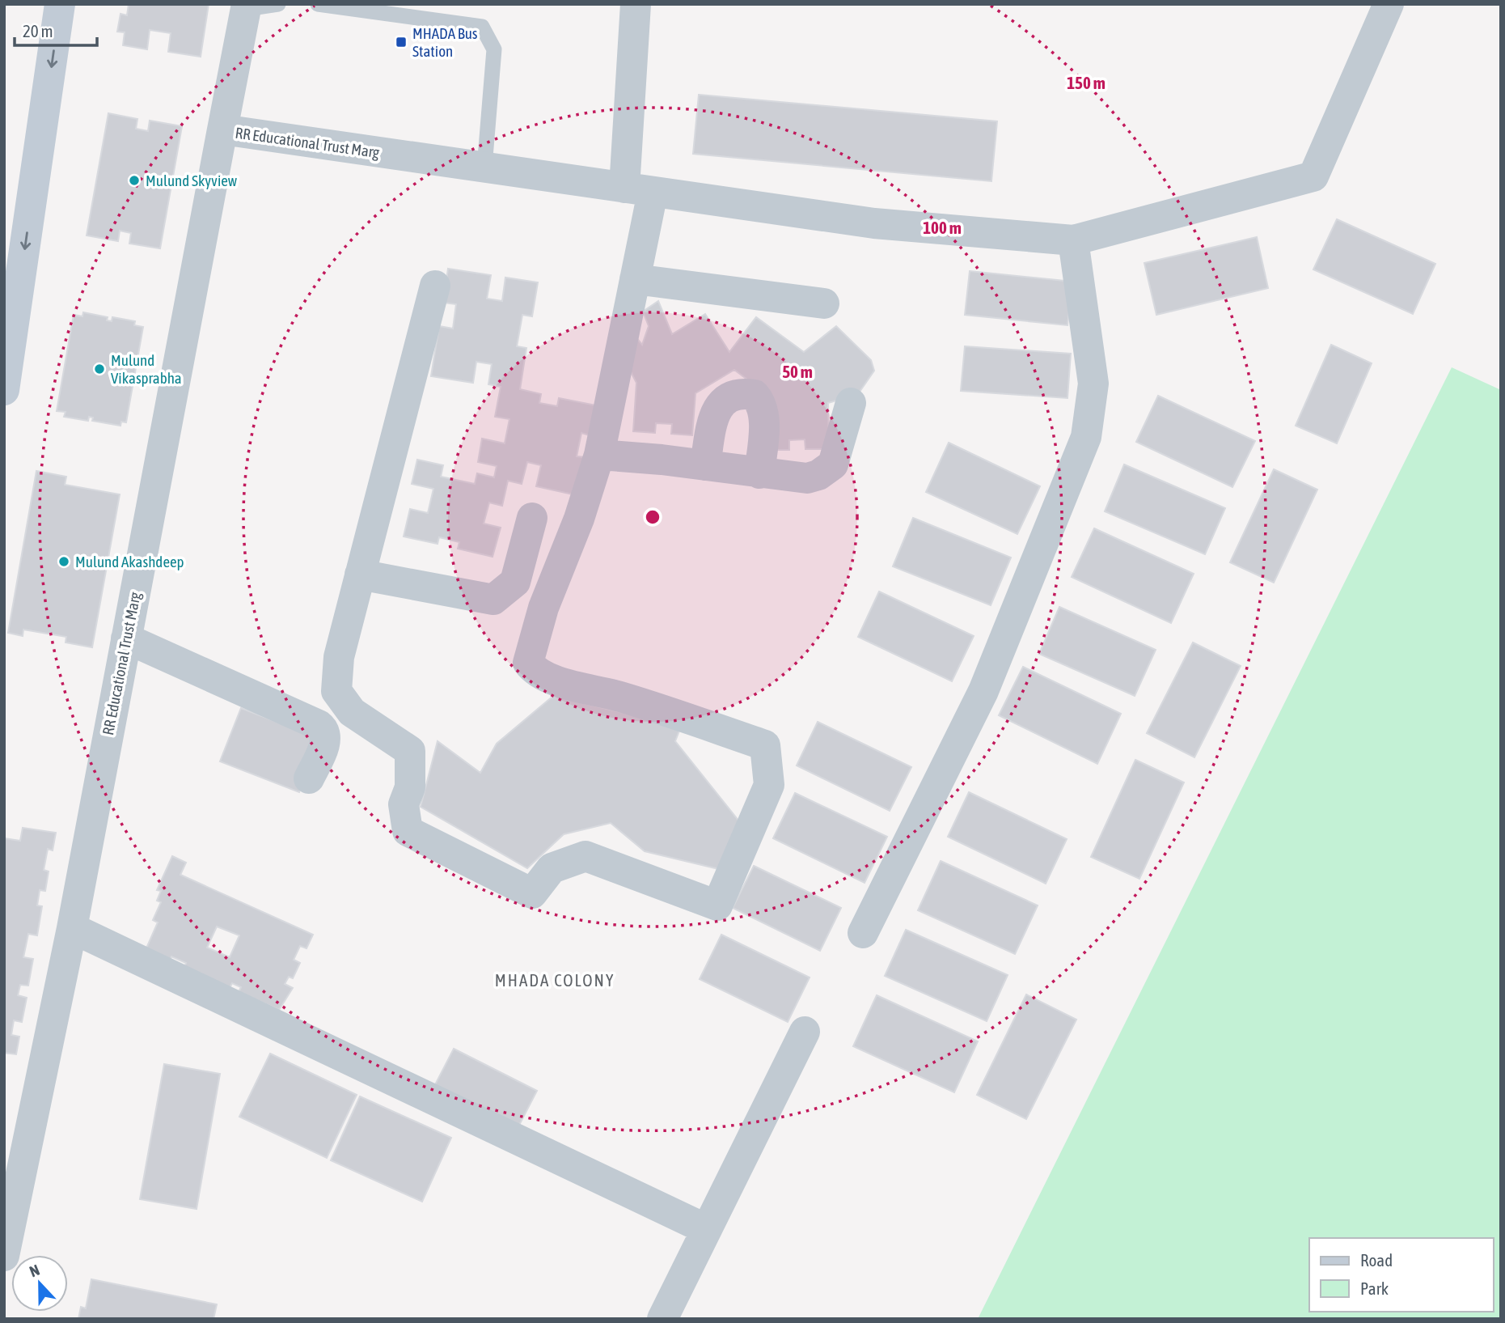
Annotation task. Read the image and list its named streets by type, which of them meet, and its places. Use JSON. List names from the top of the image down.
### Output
{
  "streets": {
    "street": ["RR Educational Trust Marg"]
  },
  "districts": ["MHADA COLONY"],
  "places": {
    "transit": ["MHADA Bus Station"],
    "other": ["Mulund Skyview", "Mulund Vikasprabha", "Mulund Akashdeep"]
  },
  "legend": ["Road", "Park"],
  "scale_bar": "20 m",
  "north": "top",
  "rings": ["150 m", "100 m", "50 m"]
}
